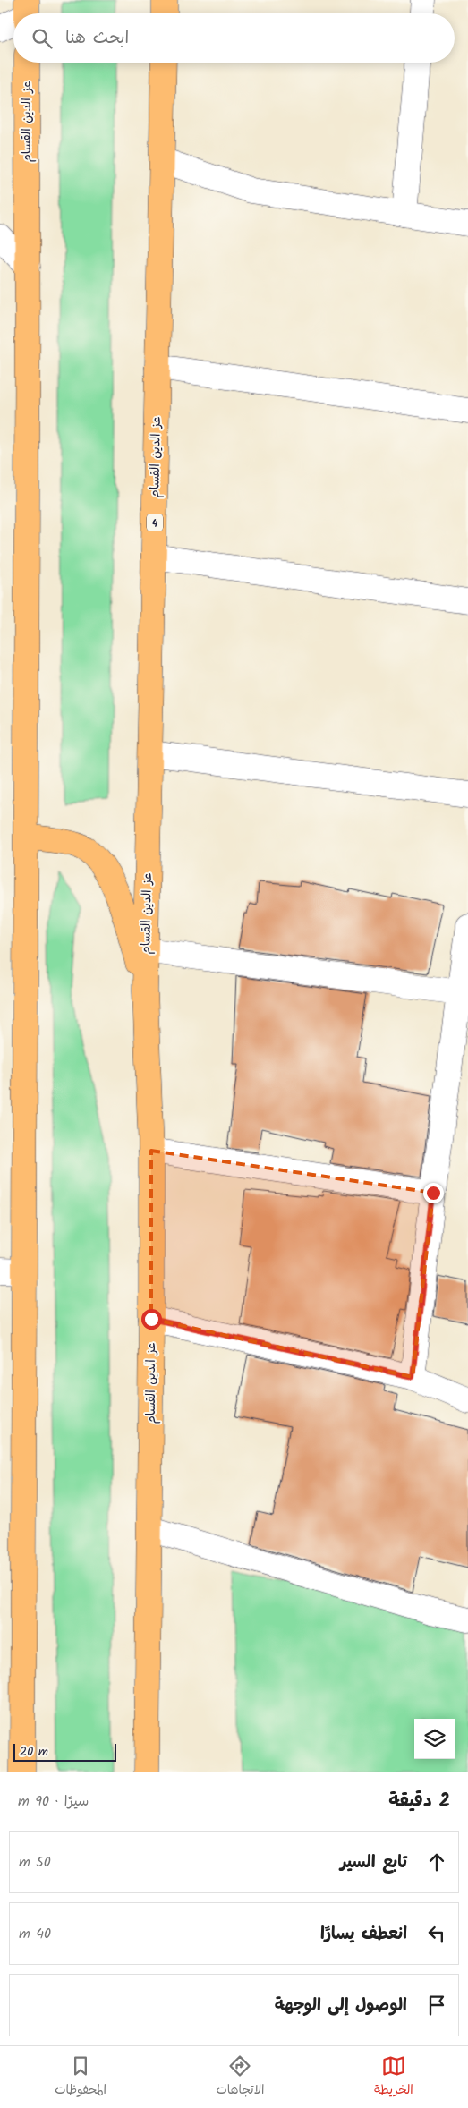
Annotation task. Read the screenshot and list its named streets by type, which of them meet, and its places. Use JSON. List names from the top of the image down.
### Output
{
  "streets": {
    "highway": ["عز الدين القسام", "4"]
  },
  "scale_bar": "20 m",
  "page": {
    "search": "ابحث هنا",
    "scale": "20 m",
    "heading": ["2 دقيقة", "سيرًا · 90 m"],
    "list": [
      ["تابع السير", "50 m"],
      ["انعطف يسارًا", "40 m"],
      "الوصول إلى الوجهة"
    ],
    "nav": ["الخريطة", "الاتجاهات", "المحفوظات"]
  }
}
